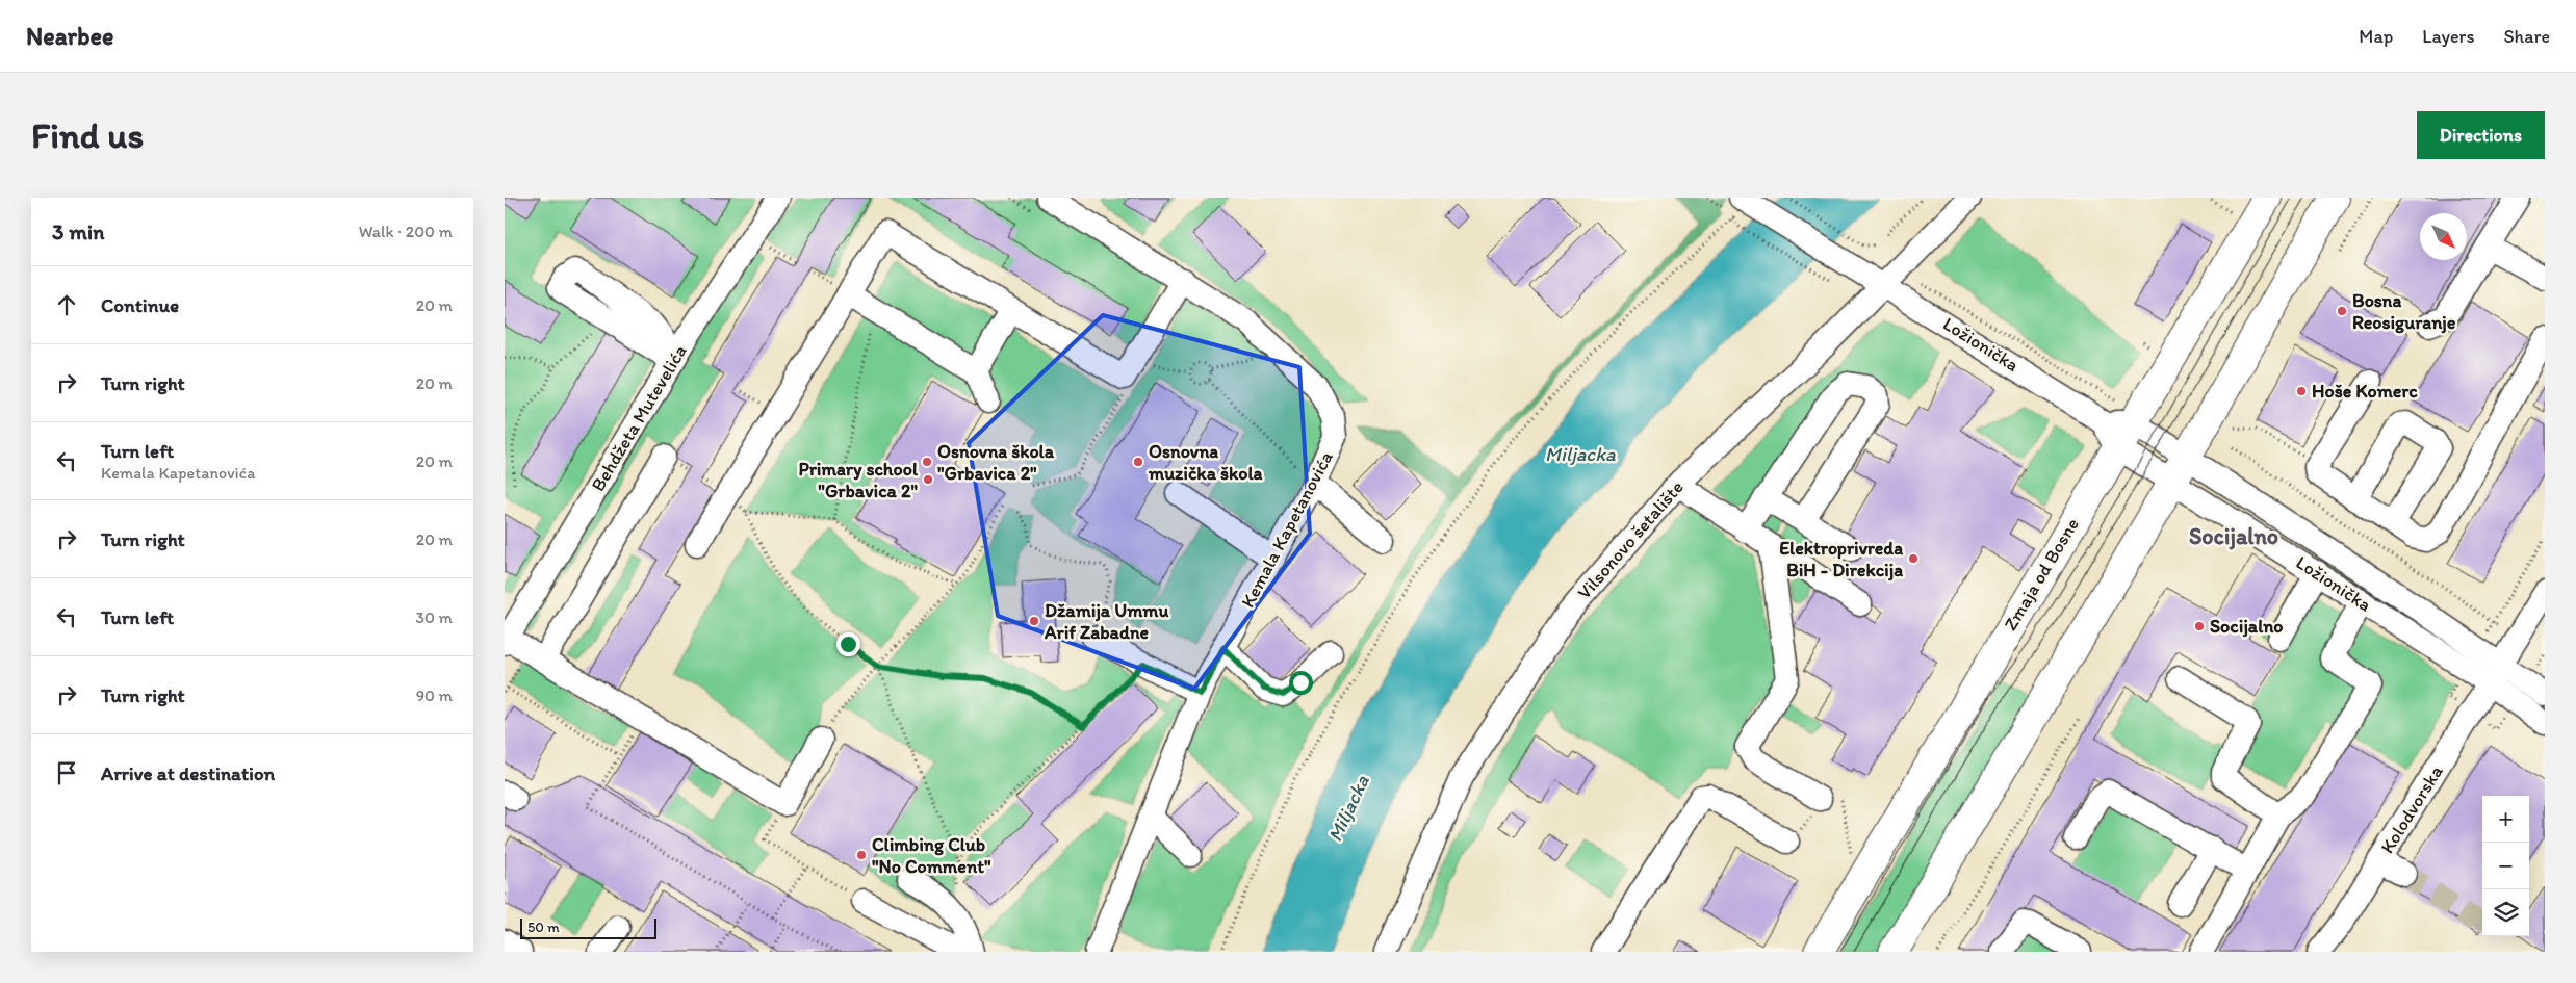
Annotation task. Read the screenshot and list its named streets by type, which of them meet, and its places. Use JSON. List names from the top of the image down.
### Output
{
  "streets": {
    "main road": ["Zmaja od Bosne"],
    "street": [
      "Ložionička",
      "Behdžeta Mutevelića",
      "Kemala Kapetanovića",
      "Vilsonovo šetalište",
      "Kolodvorska"
    ]
  },
  "crossings": [
    ["Ložionička", "Vilsonovo šetalište"],
    ["Ložionička", "Zmaja od Bosne"],
    ["Ložionička", "Kolodvorska"]
  ],
  "districts": ["Socijalno"],
  "water": ["Miljacka"],
  "places": [
    "Bosna Reosiguranje",
    "Hoše Komerc",
    "Osnovna škola \"Grbavica 2\"",
    "Osnovna muzička škola",
    "Primary school \"Grbavica 2\"",
    "Elektroprivreda BiH - Direkcija",
    "Džamija Ummu Arif Zabadne",
    "Socijalno",
    "Climbing Club \"No Comment\""
  ],
  "scale_bar": "50 m",
  "north": "bottom right",
  "page": {
    "header": "Nearbee",
    "nav": ["Map", "Layers", "Share"],
    "buttons": "Directions",
    "title": "Find us",
    "heading": ["3 min", "Walk · 200 m"],
    "list": [
      ["Continue", "20 m"],
      ["Turn right", "20 m"],
      ["Turn left", "Kemala Kapetanovića", "20 m"],
      ["Turn right", "20 m"],
      ["Turn left", "30 m"],
      ["Turn right", "90 m"],
      "Arrive at destination"
    ],
    "map_buttons": ["+", "−"],
    "scale": "50 m"
  }
}
